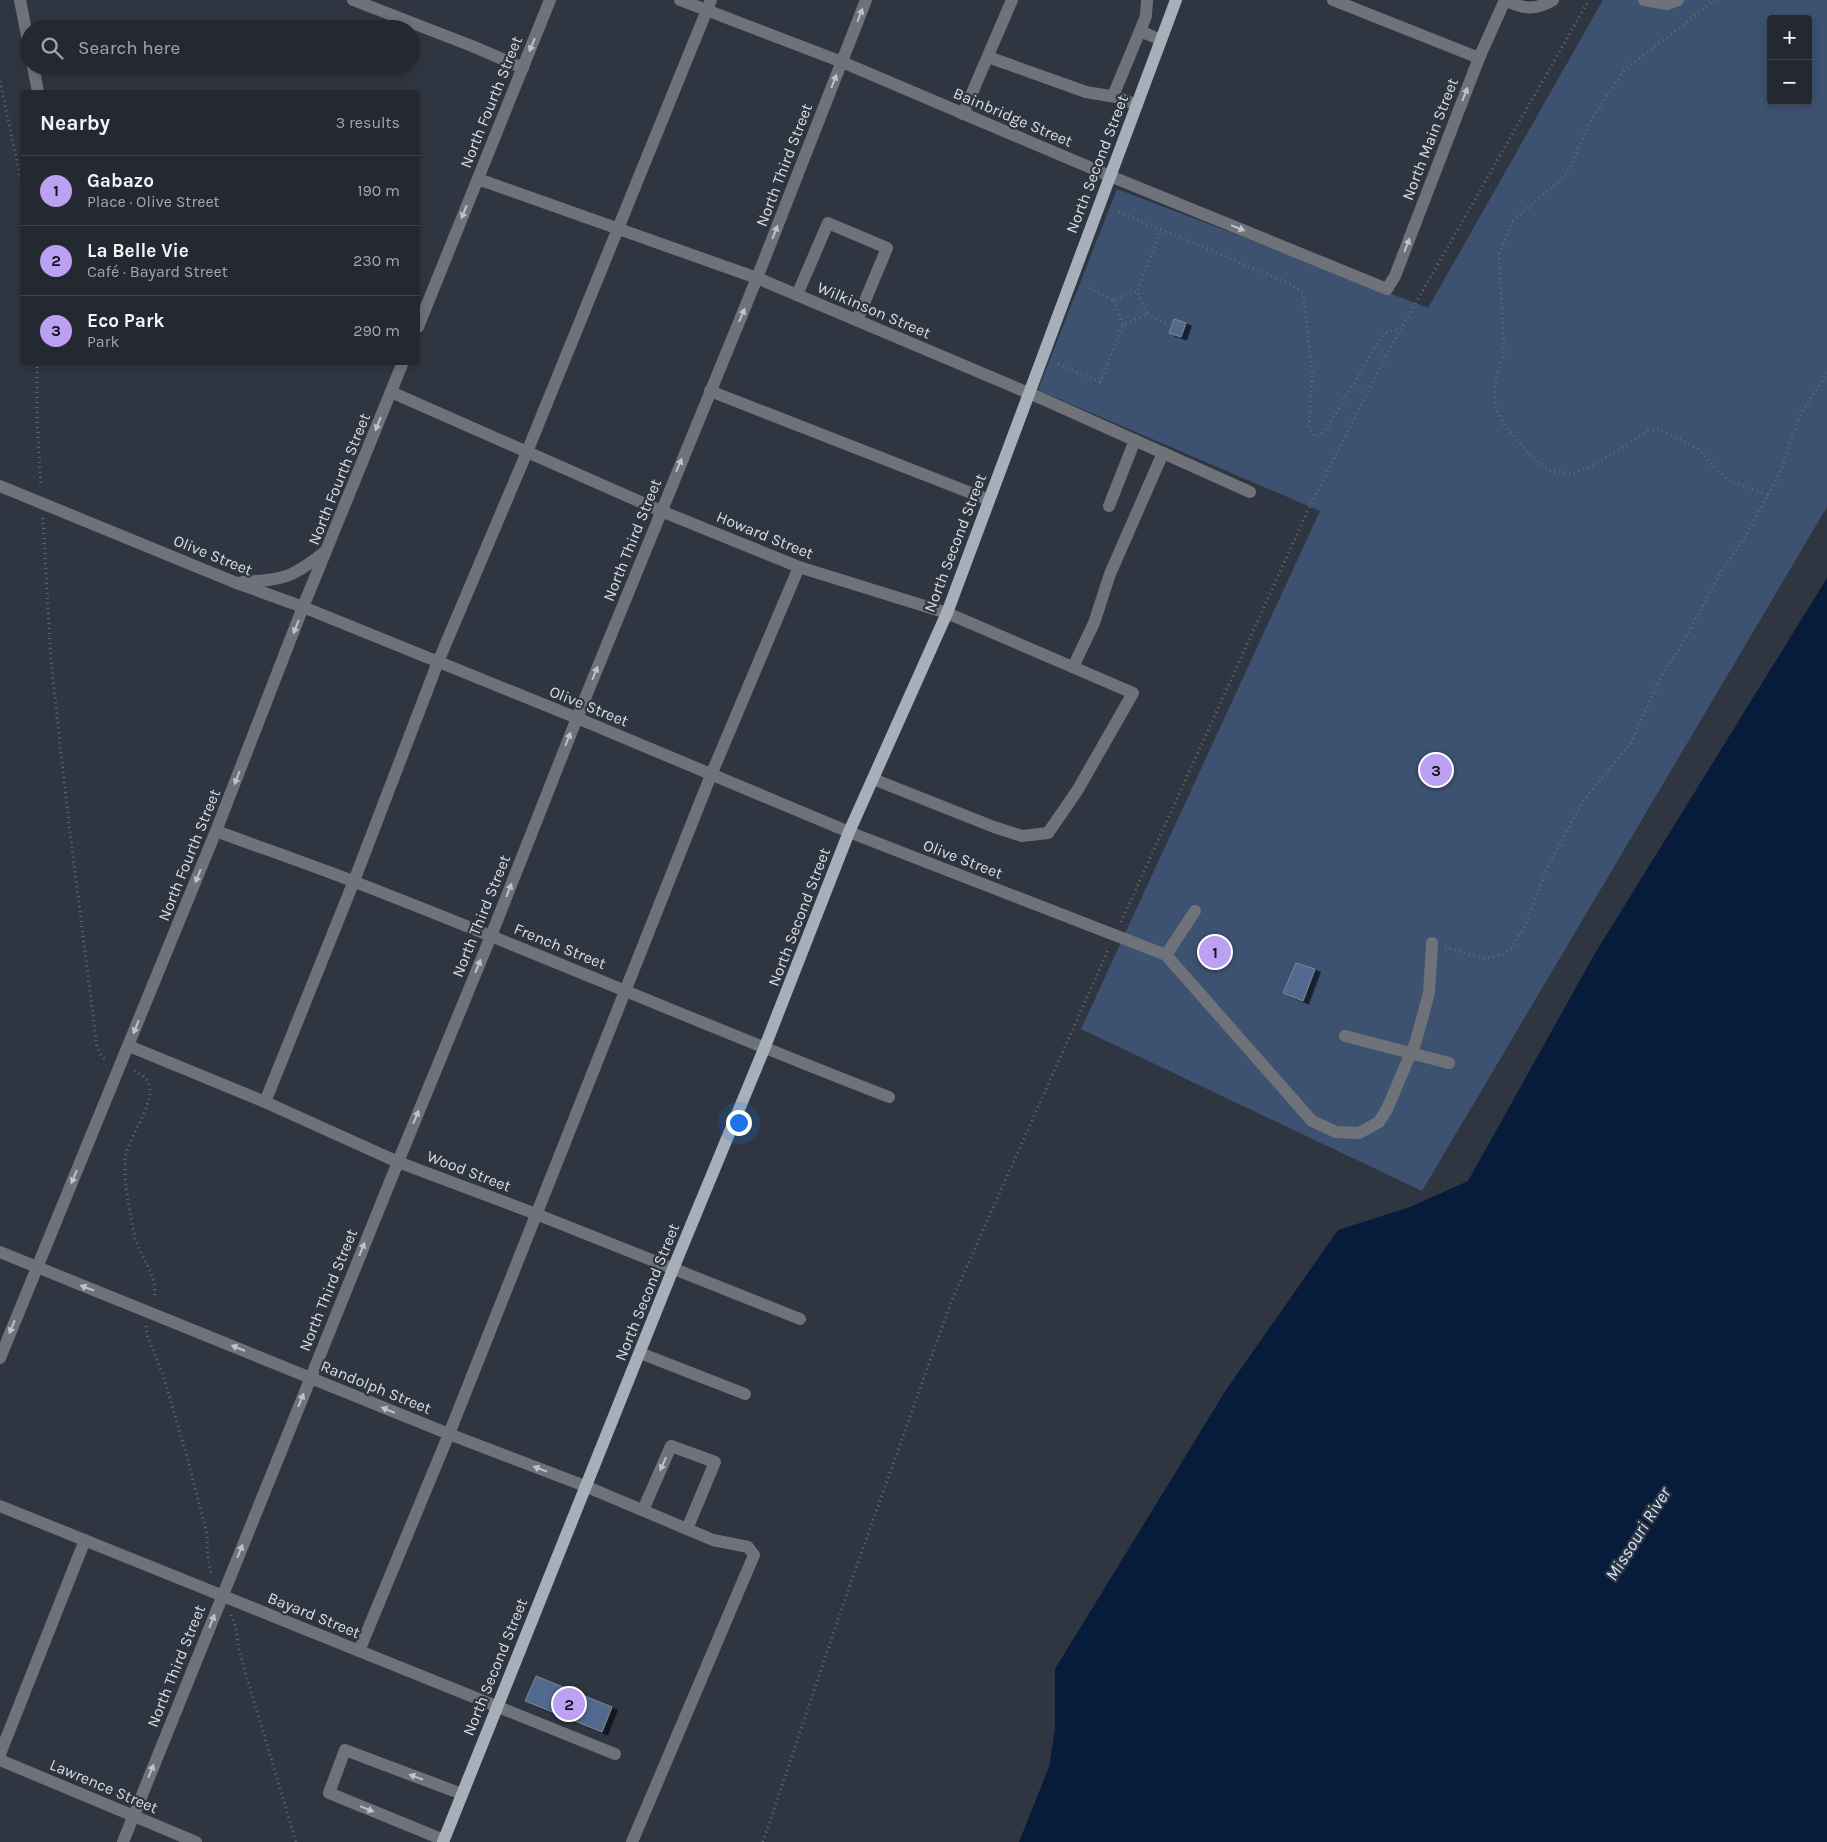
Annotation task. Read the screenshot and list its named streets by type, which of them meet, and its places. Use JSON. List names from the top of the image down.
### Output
{
  "streets": {
    "main road": ["North Second Street"],
    "street": [
      "North Fourth Street",
      "Bainbridge Street",
      "North Main Street",
      "North Third Street",
      "Wilkinson Street",
      "Howard Street",
      "Olive Street",
      "French Street",
      "Wood Street",
      "Randolph Street",
      "Bayard Street",
      "Lawrence Street"
    ]
  },
  "crossings": [
    ["North Fourth Street", "Wilkinson Street"],
    ["North Fourth Street", "Howard Street"],
    ["North Fourth Street", "Olive Street"],
    ["North Fourth Street", "French Street"],
    ["North Fourth Street", "Wood Street"],
    ["North Fourth Street", "Randolph Street"],
    ["Bainbridge Street", "North Main Street"],
    ["Bainbridge Street", "North Second Street"],
    ["Bainbridge Street", "North Third Street"],
    ["North Second Street", "Wilkinson Street"],
    ["North Second Street", "Howard Street"],
    ["North Second Street", "Olive Street"],
    ["North Second Street", "French Street"],
    ["North Second Street", "Wood Street"],
    ["North Second Street", "Randolph Street"],
    ["North Second Street", "Bayard Street"],
    ["North Third Street", "Wilkinson Street"],
    ["North Third Street", "Howard Street"],
    ["North Third Street", "Olive Street"],
    ["North Third Street", "French Street"],
    ["North Third Street", "Wood Street"],
    ["North Third Street", "Randolph Street"],
    ["North Third Street", "Bayard Street"],
    ["North Third Street", "Lawrence Street"]
  ],
  "one_way": [
    "North Fourth Street",
    "Bainbridge Street",
    "North Main Street",
    "North Third Street",
    "Randolph Street"
  ],
  "water": ["Missouri River"],
  "page": {
    "map_buttons": ["+", "−"],
    "search": "Search here",
    "heading": ["Nearby", "3 results"],
    "list": [
      {
        "mark": "1",
        "name": "Gabazo",
        "note": "Place · Olive Street",
        "value": "190 m"
      },
      {
        "mark": "2",
        "name": "La Belle Vie",
        "note": "Café · Bayard Street",
        "value": "230 m"
      },
      {
        "mark": "3",
        "name": "Eco Park",
        "note": "Park",
        "value": "290 m"
      }
    ],
    "pins": ["3", "1", "2"]
  }
}
